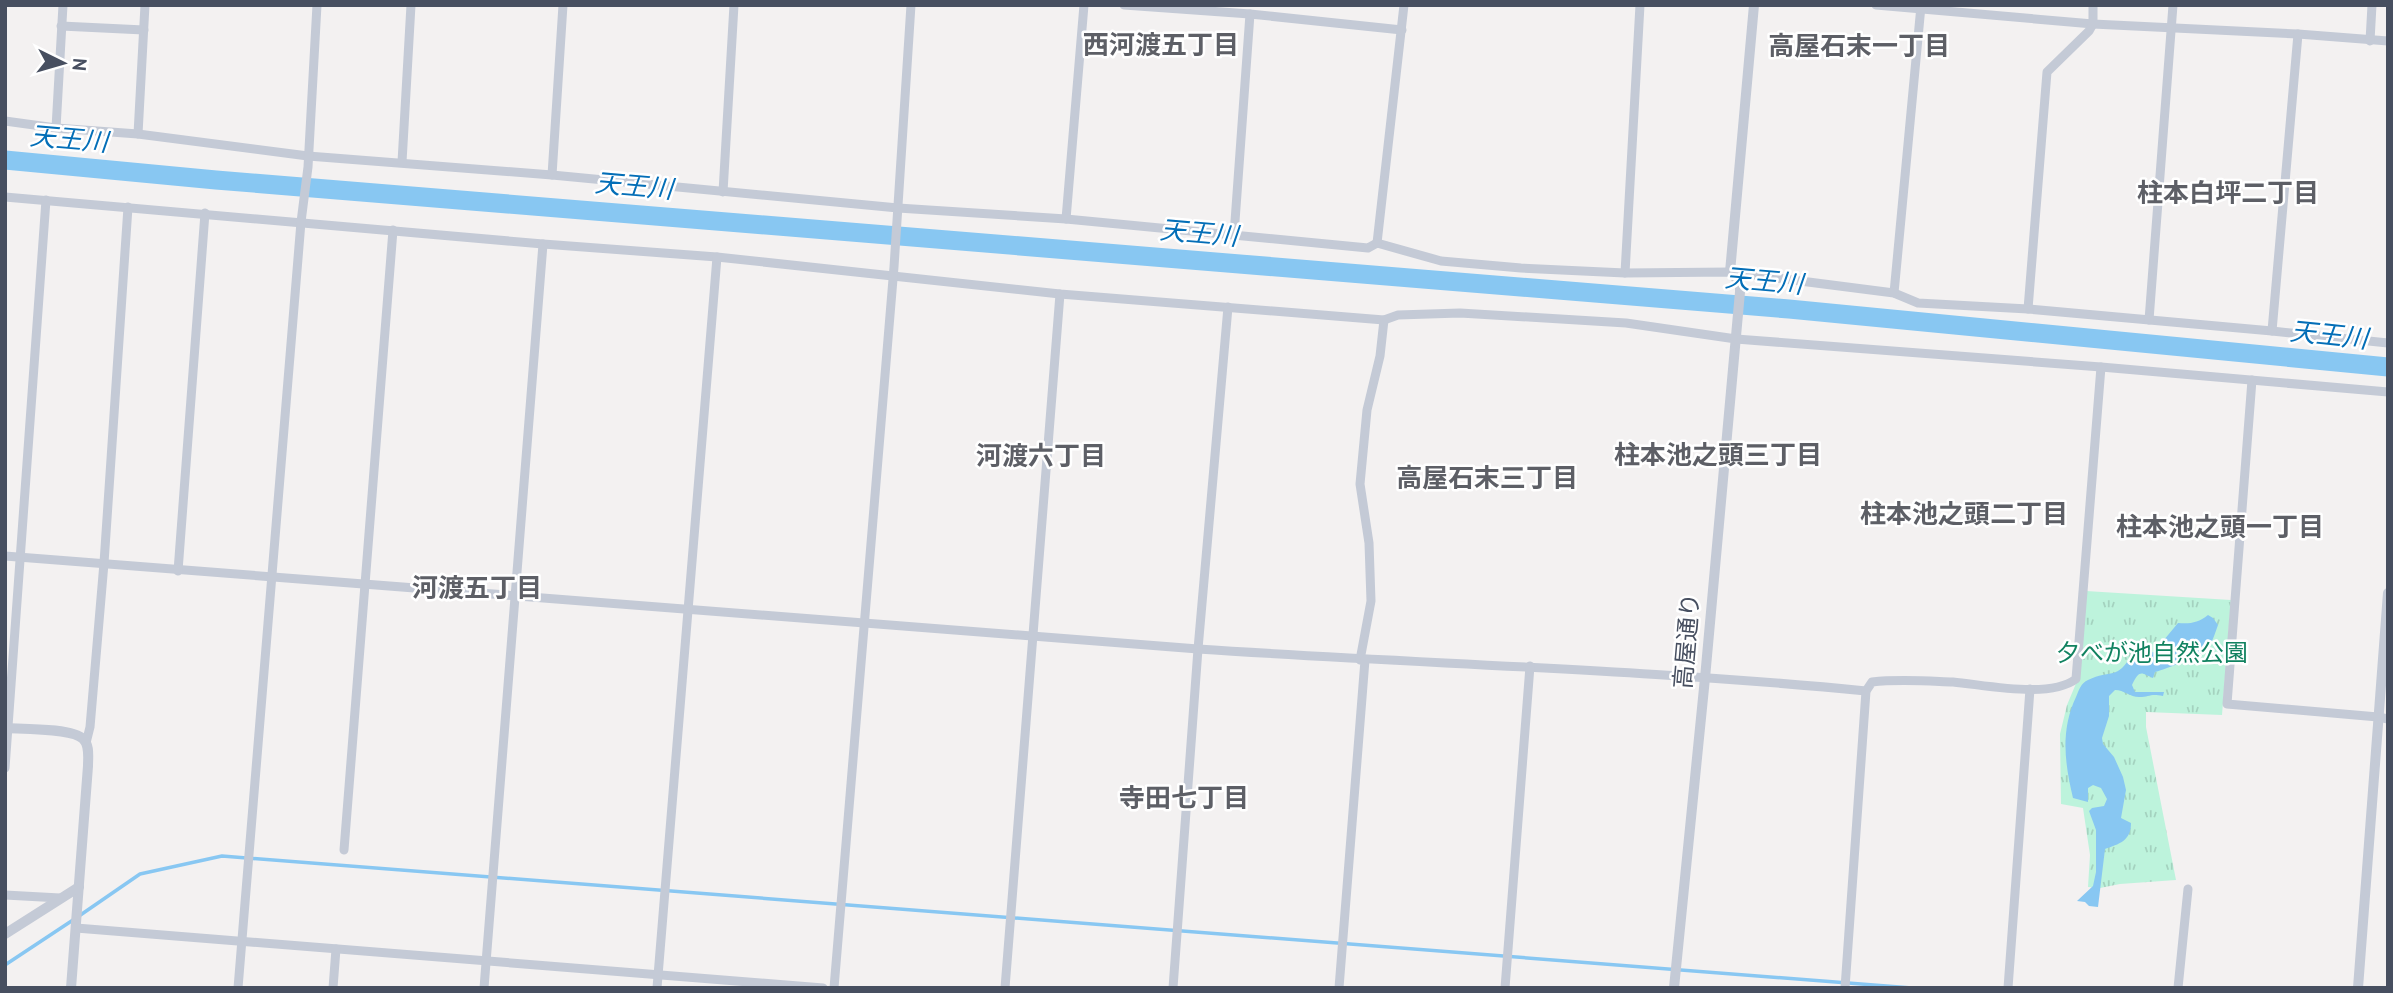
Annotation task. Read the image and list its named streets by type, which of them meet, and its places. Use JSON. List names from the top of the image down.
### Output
{
  "streets": {
    "street": ["高屋通り"]
  },
  "districts": [
    "西河渡五丁目",
    "高屋石末一丁目",
    "柱本白坪二丁目",
    "柱本池之頭三丁目",
    "河渡六丁目",
    "高屋石末三丁目",
    "柱本池之頭二丁目",
    "柱本池之頭一丁目",
    "河渡五丁目",
    "寺田七丁目"
  ],
  "water": ["天王川"],
  "parks": ["夕べが池自然公園"],
  "north": "right"
}
